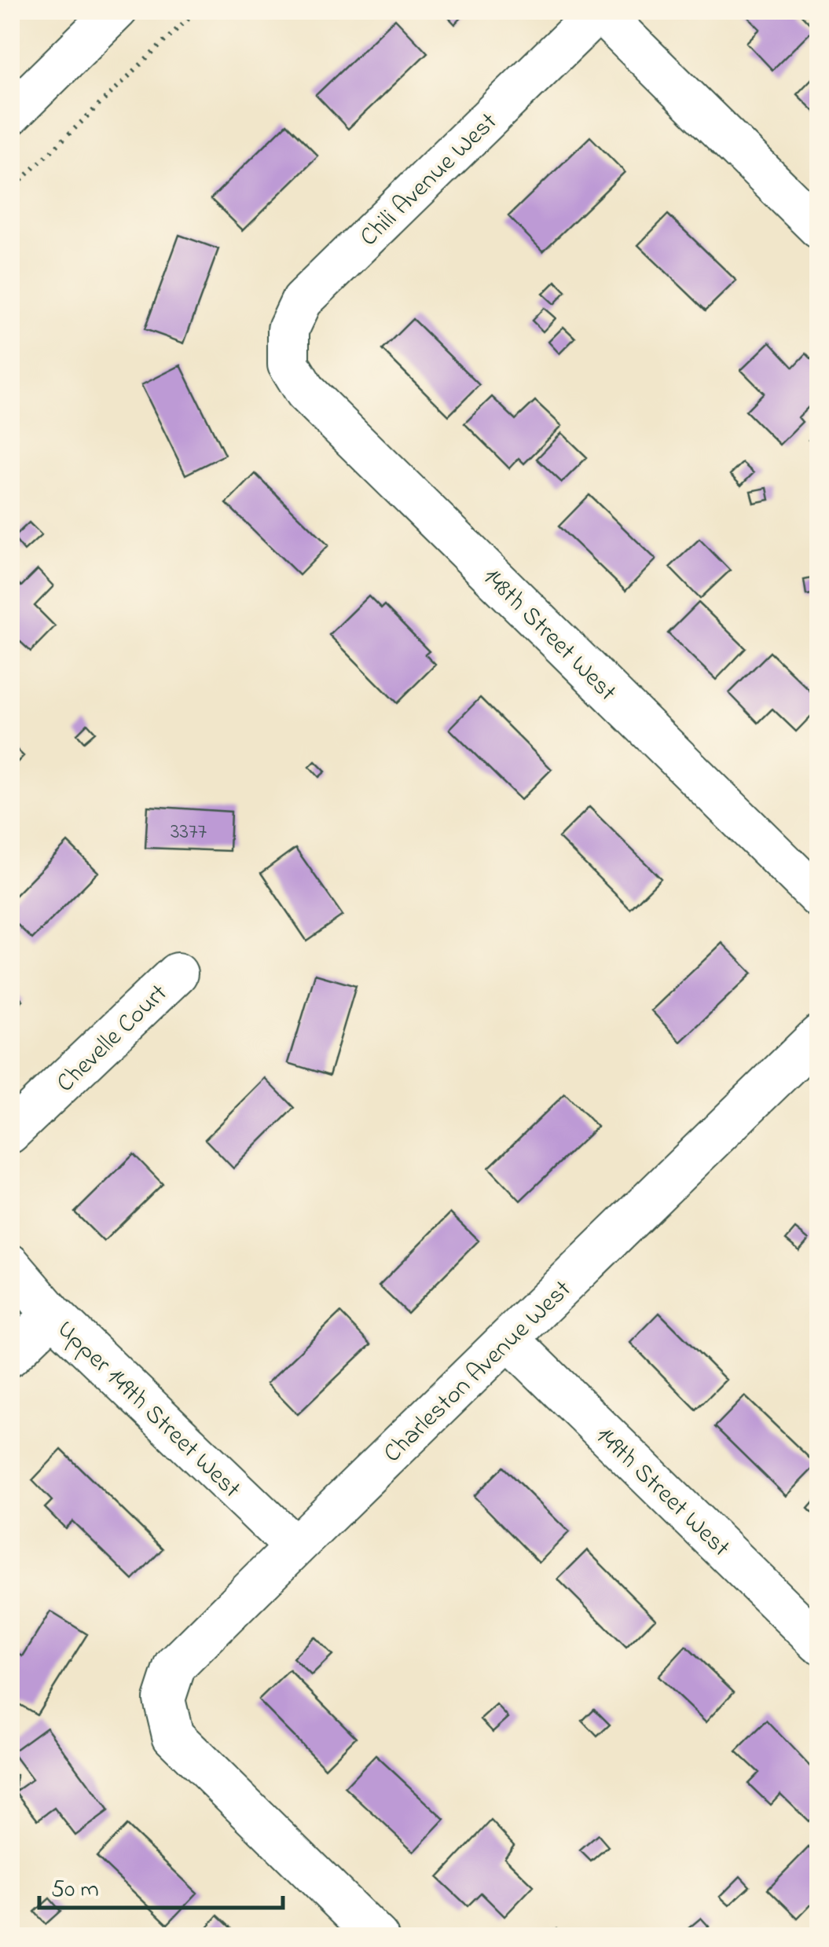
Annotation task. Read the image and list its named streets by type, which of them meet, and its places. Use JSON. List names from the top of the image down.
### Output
{
  "streets": {
    "street": [
      "Chili Avenue West",
      "148th Street West",
      "Chevelle Court",
      "Charleston Avenue West",
      "Upper 149th Street West",
      "149th Street West"
    ]
  },
  "crossings": [
    ["Chili Avenue West", "148th Street West"],
    ["Charleston Avenue West", "Upper 149th Street West"],
    ["Charleston Avenue West", "149th Street West"]
  ],
  "house_numbers": ["3377"],
  "scale_bar": "50 m"
}
